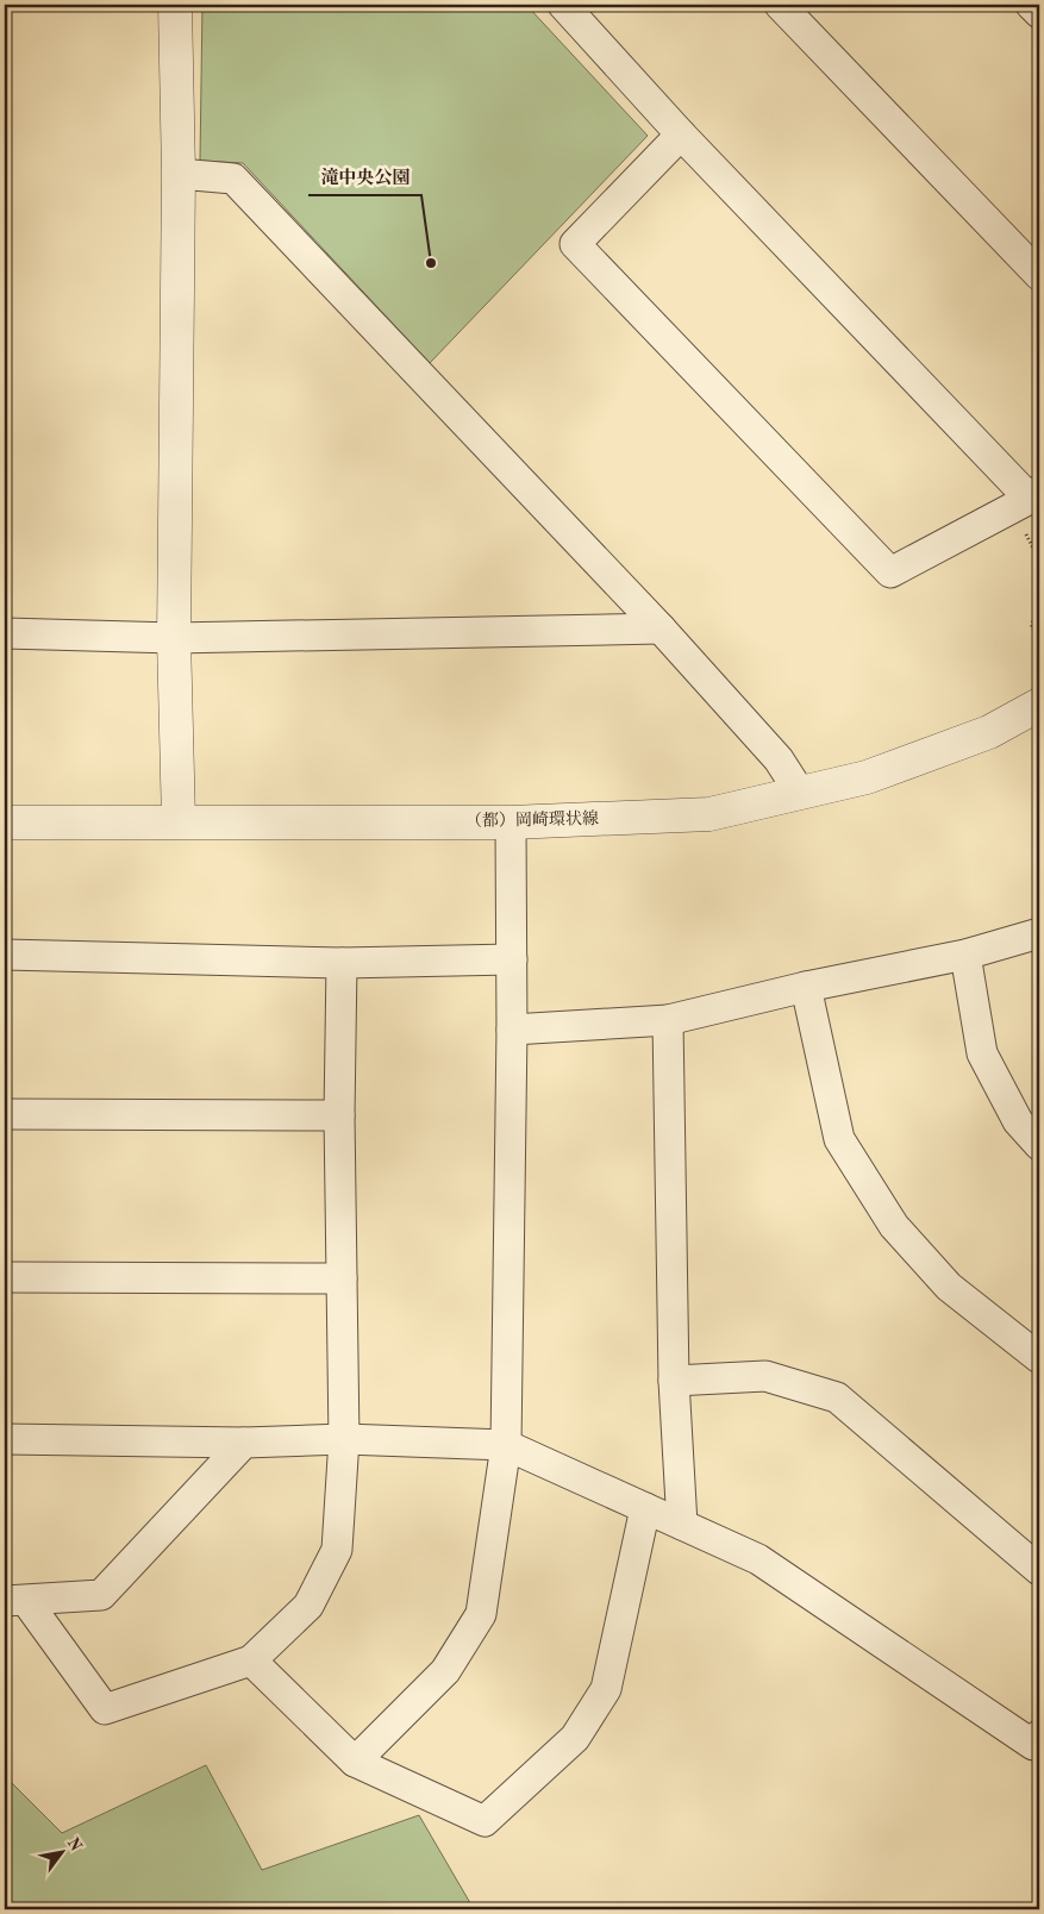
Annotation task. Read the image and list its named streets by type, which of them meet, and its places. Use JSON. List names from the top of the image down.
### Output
{
  "streets": {
    "street": ["（都）岡崎環状線"]
  },
  "places": ["滝中央公園"],
  "north": "top right"
}
